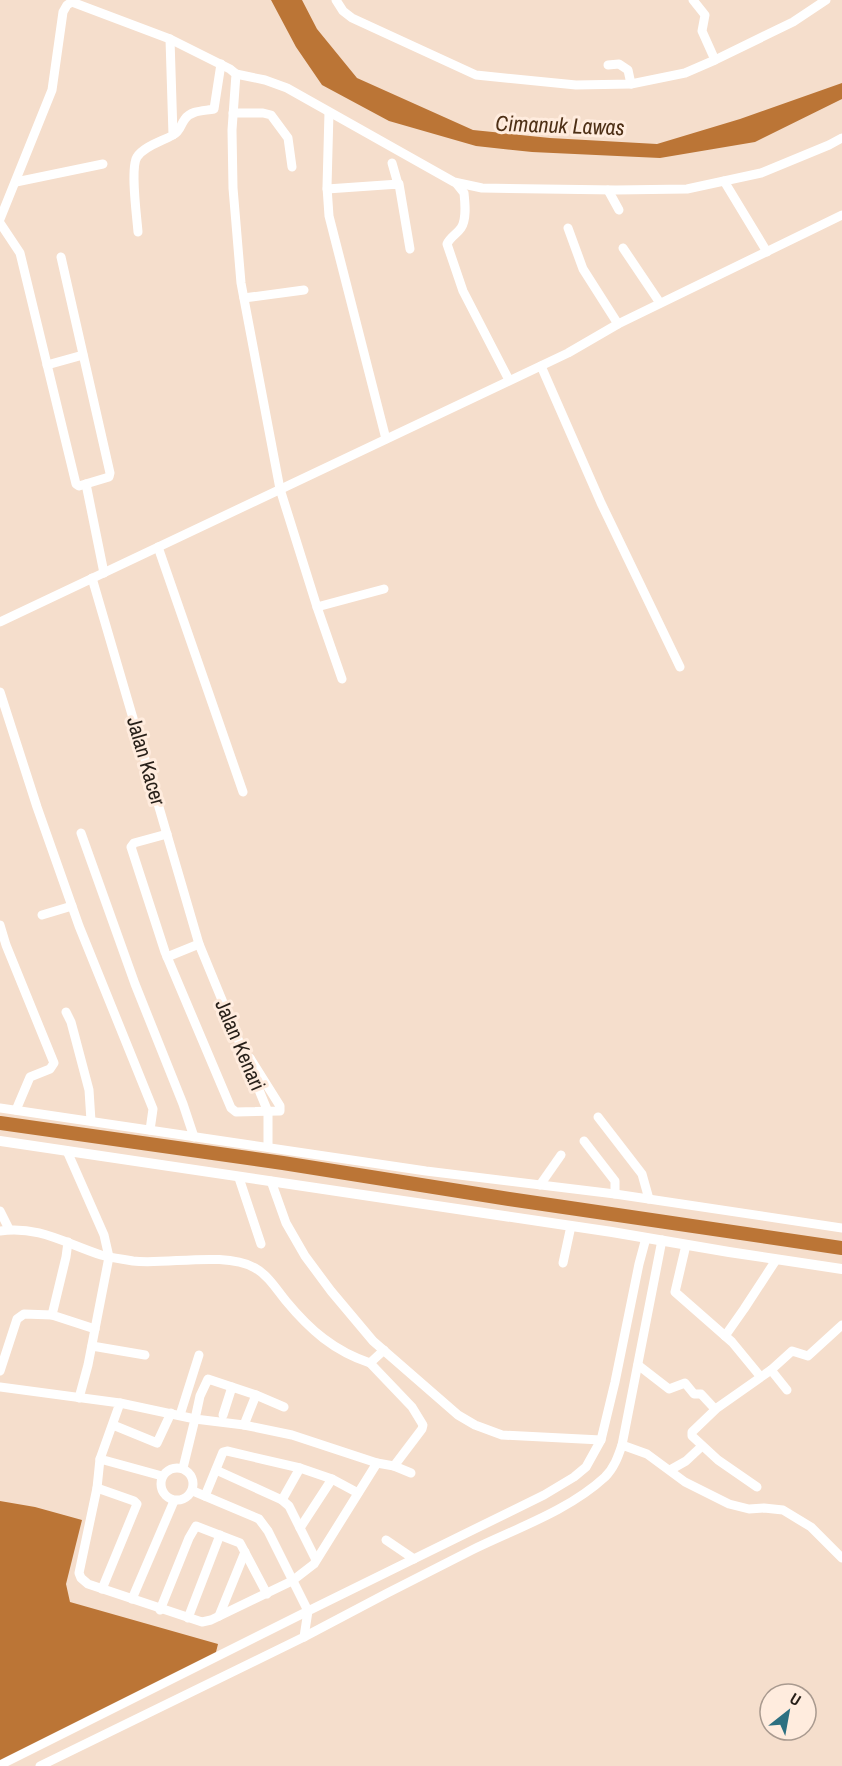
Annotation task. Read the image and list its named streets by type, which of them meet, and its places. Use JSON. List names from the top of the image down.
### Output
{
  "streets": {
    "street": ["Jalan Kacer", "Jalan Kenari"]
  },
  "crossings": [
    ["Jalan Kacer", "Jalan Kenari"]
  ],
  "water": ["Cimanuk Lawas"],
  "north": "top right"
}
